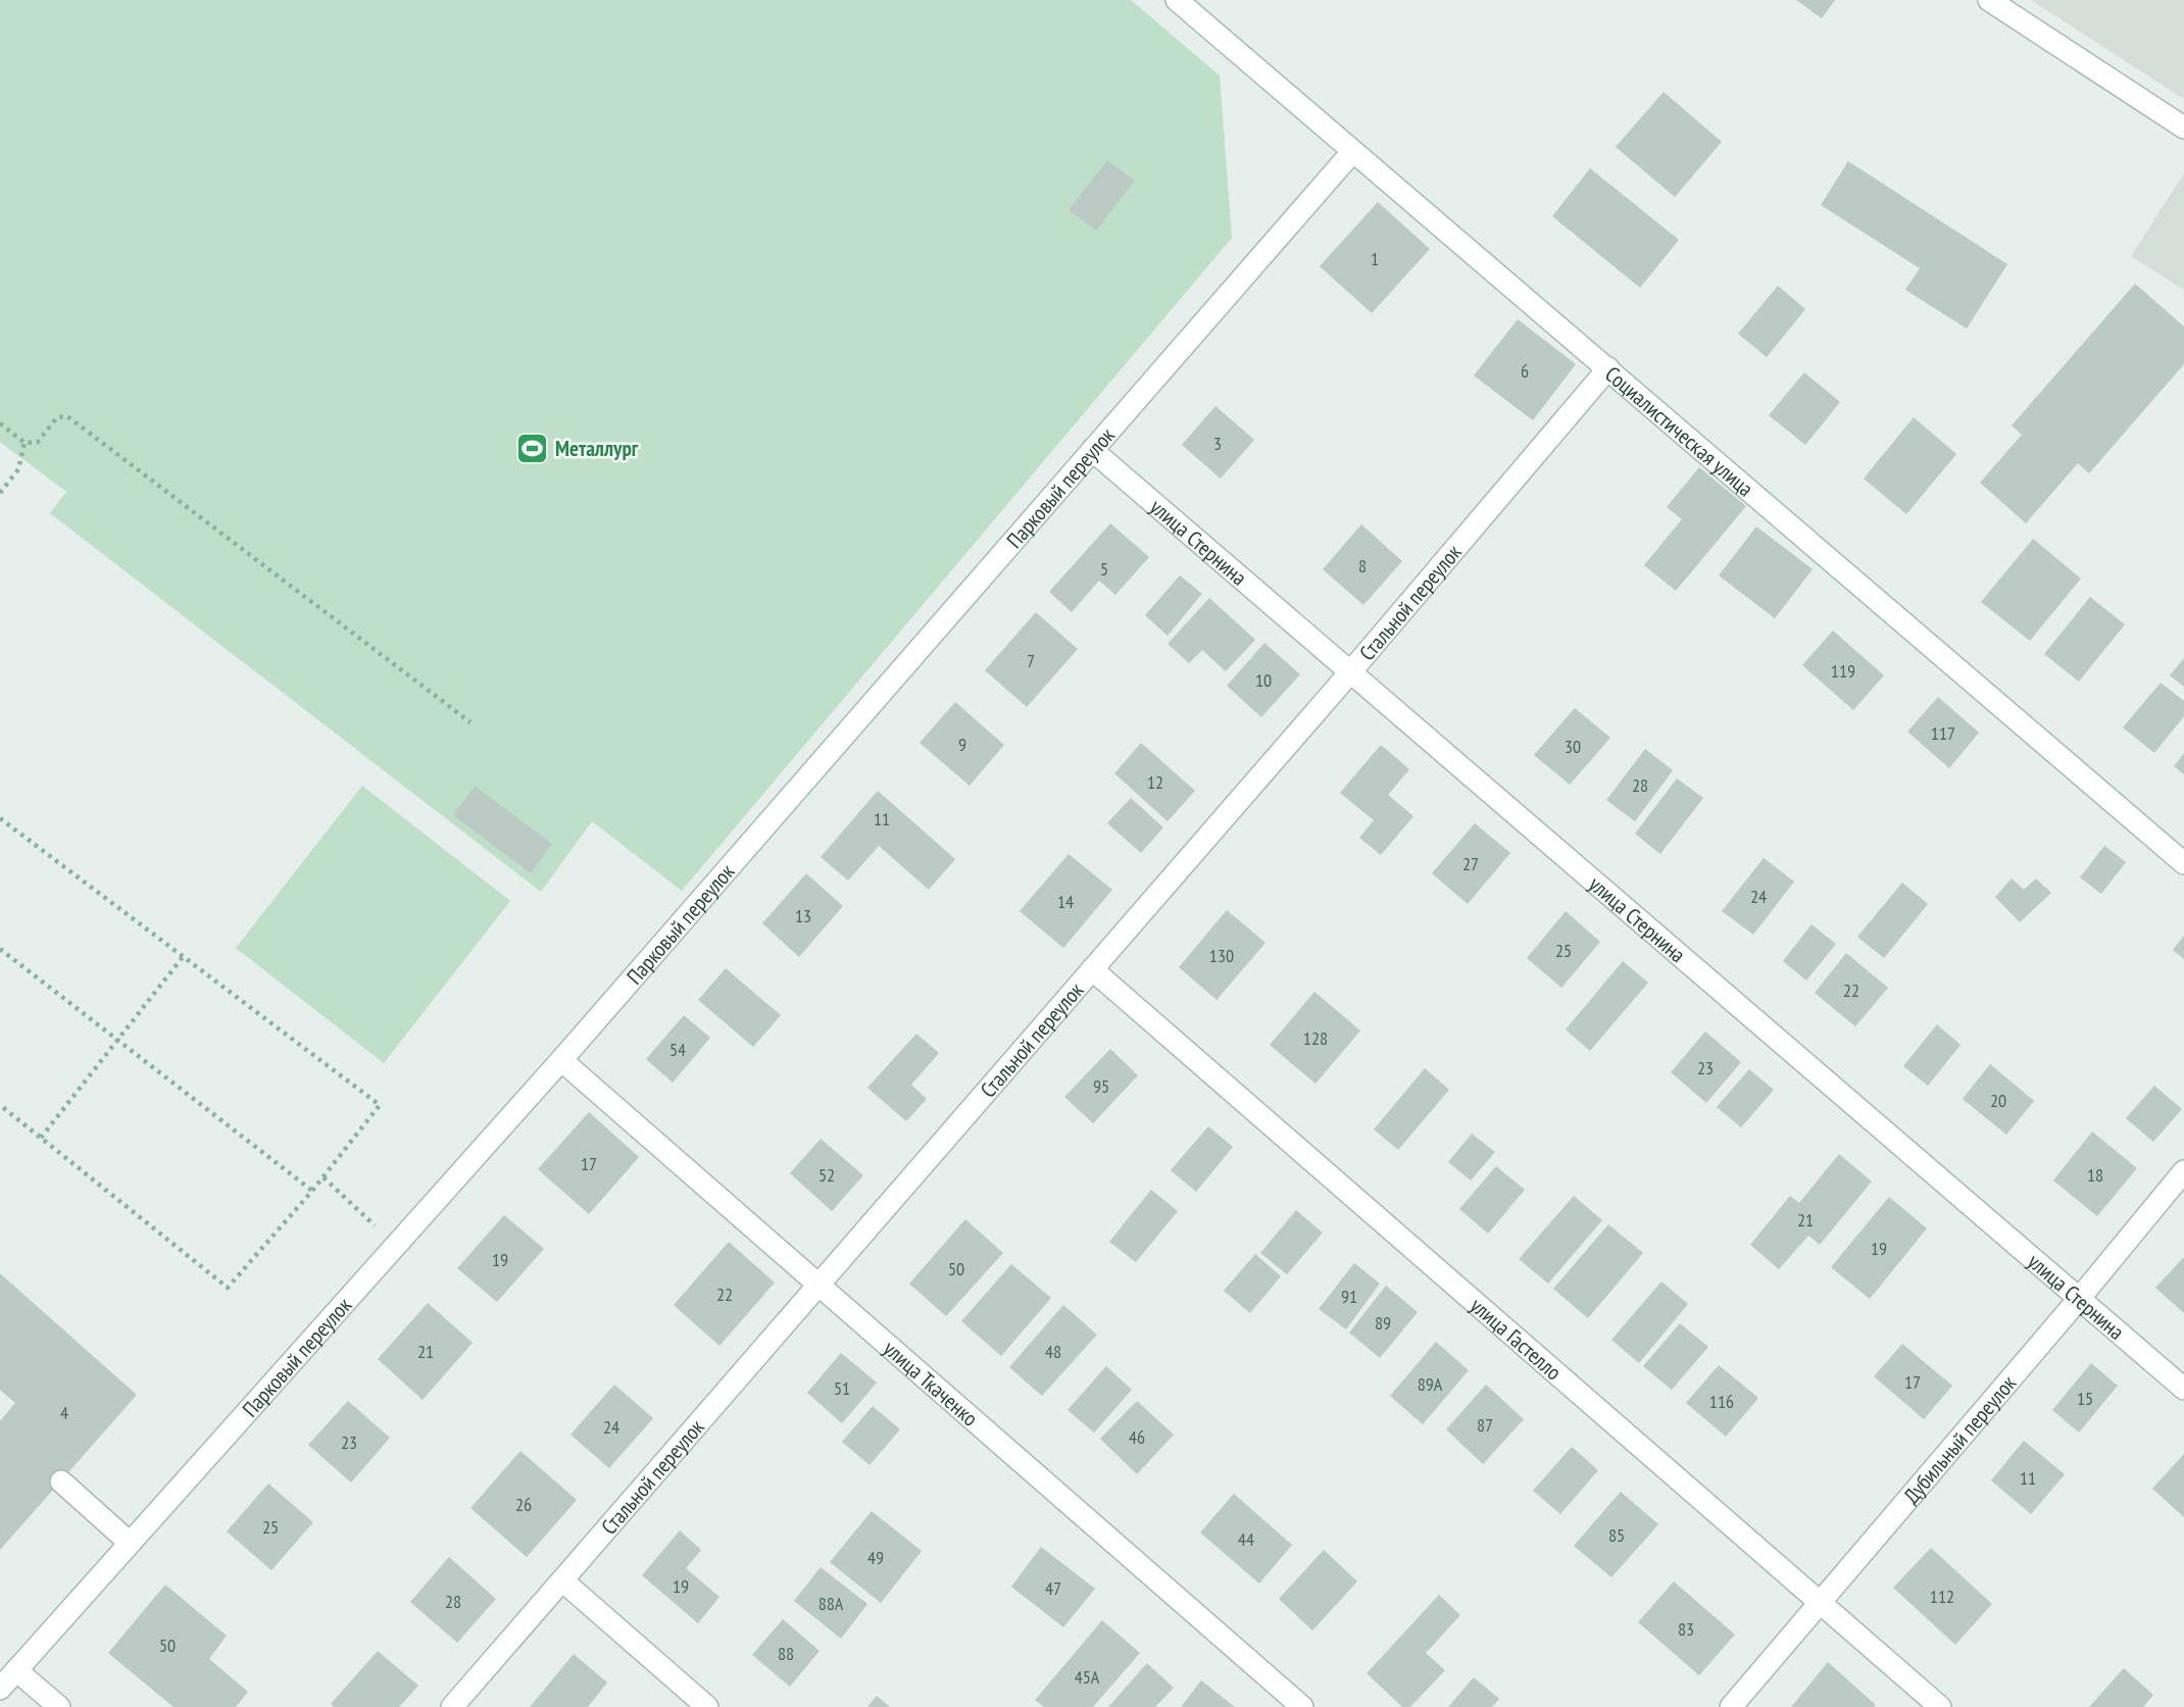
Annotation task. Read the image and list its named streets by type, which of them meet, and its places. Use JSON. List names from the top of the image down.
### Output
{
  "streets": {
    "street": [
      "Социалистическая улица",
      "Парковый переулок",
      "улица Стернина",
      "Стальной переулок",
      "улица Гастелло",
      "улица Ткаченко",
      "Дубильный переулок"
    ]
  },
  "crossings": [
    ["Социалистическая улица", "Парковый переулок"],
    ["Социалистическая улица", "Стальной переулок"],
    ["Парковый переулок", "улица Стернина"],
    ["Парковый переулок", "улица Ткаченко"],
    ["улица Стернина", "Стальной переулок"],
    ["улица Стернина", "Дубильный переулок"],
    ["Стальной переулок", "улица Гастелло"],
    ["Стальной переулок", "улица Ткаченко"],
    ["улица Гастелло", "Дубильный переулок"]
  ],
  "places": {
    "sports": ["Металлург"]
  },
  "house_numbers": [
    "1",
    "6",
    "3",
    "8",
    "5",
    "7",
    "119",
    "10",
    "117",
    "9",
    "30",
    "12",
    "28",
    "11",
    "27",
    "24",
    "14",
    "13",
    "25",
    "130",
    "22",
    "128",
    "54",
    "23",
    "95",
    "20",
    "17",
    "52",
    "18",
    "21",
    "19",
    "19",
    "50",
    "22",
    "91",
    "89",
    "21",
    "48",
    "17",
    "89А",
    "51",
    "15",
    "116",
    "4",
    "87",
    "24",
    "46",
    "23",
    "11",
    "26",
    "25",
    "85",
    "44",
    "49",
    "19",
    "47",
    "112",
    "28",
    "88А",
    "83",
    "50",
    "88",
    "45А"
  ]
}
